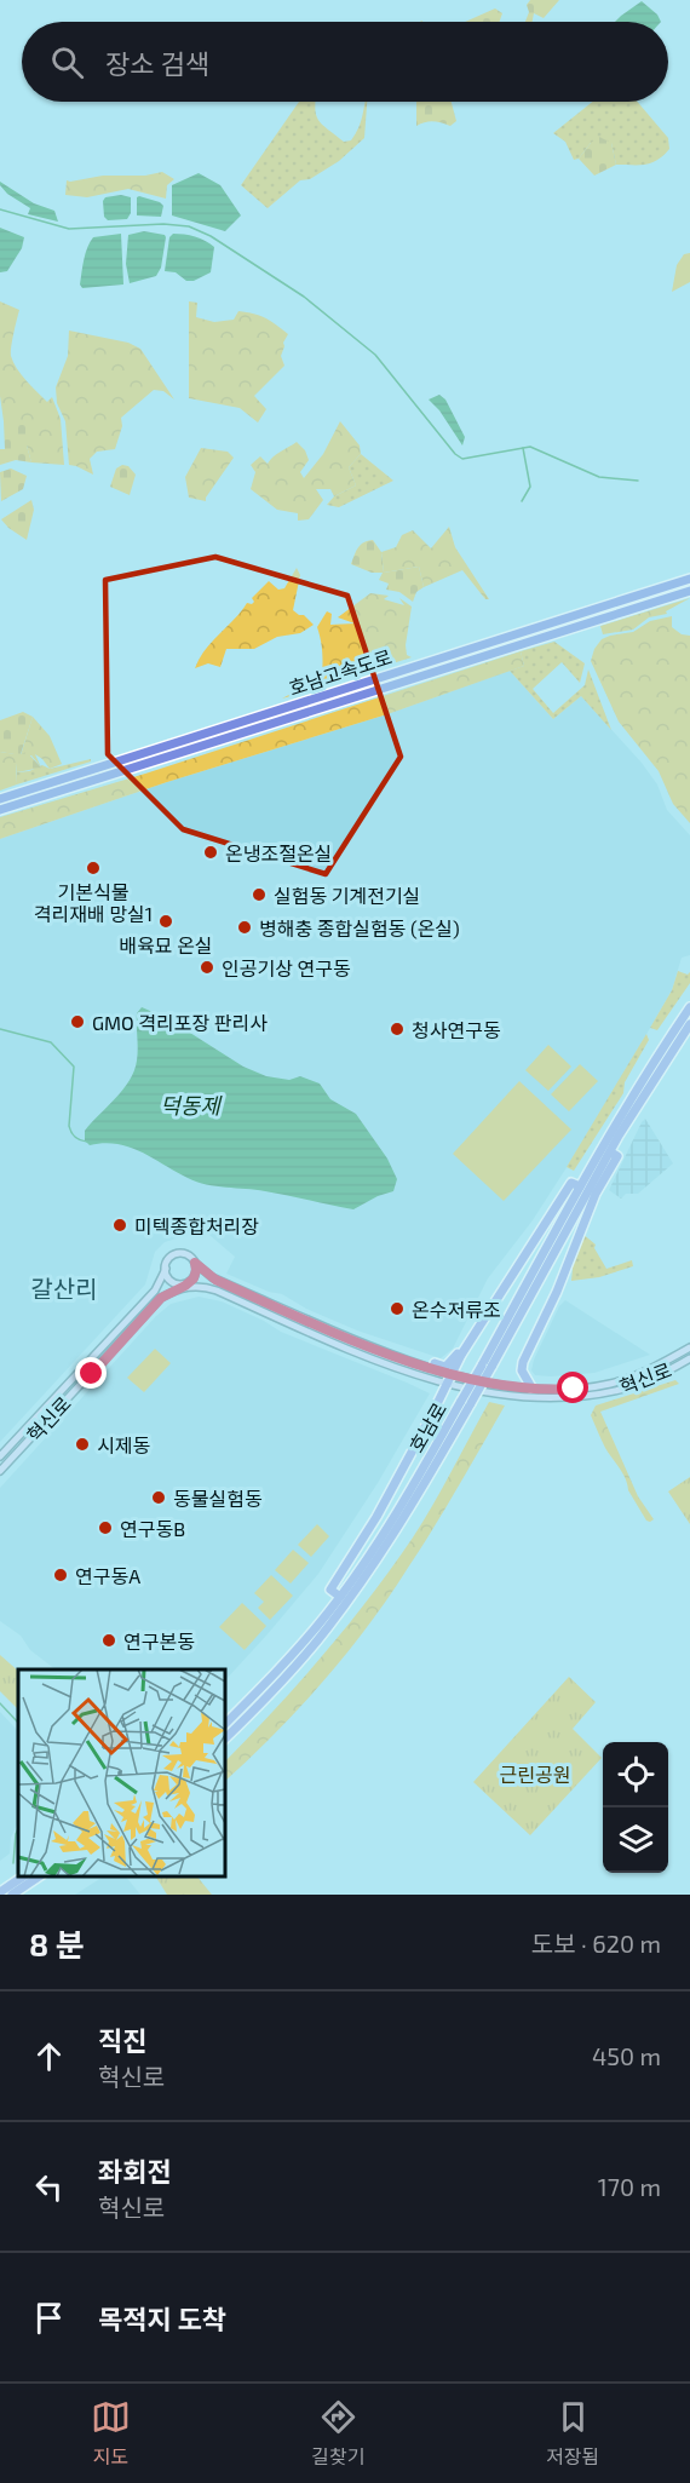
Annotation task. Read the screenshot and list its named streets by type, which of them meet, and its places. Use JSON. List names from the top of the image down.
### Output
{
  "streets": {
    "highway": ["호남고속도로", "호남로"],
    "main road": ["혁신로"]
  },
  "districts": ["갈산리"],
  "water": ["덕동제"],
  "parks": ["근린공원"],
  "places": [
    "온냉조절온실",
    "기본식물 격리재배 망실1",
    "실험동 기계전기실",
    "배육묘 온실",
    "병해충 종합실험동 (온실)",
    "인공기상 연구동",
    "GMO 격리포장 판리사",
    "청사연구동",
    "미텍종합처리장",
    "온수저류조",
    "시제동",
    "동물실험동",
    "연구동B",
    "연구동A",
    "연구본동"
  ],
  "page": {
    "search": "장소 검색",
    "heading": ["8 분", "도보 · 620 m"],
    "list": [
      ["직진", "혁신로", "450 m"],
      ["좌회전", "혁신로", "170 m"],
      "목적지 도착"
    ],
    "nav": ["지도", "길찾기", "저장됨"]
  }
}
